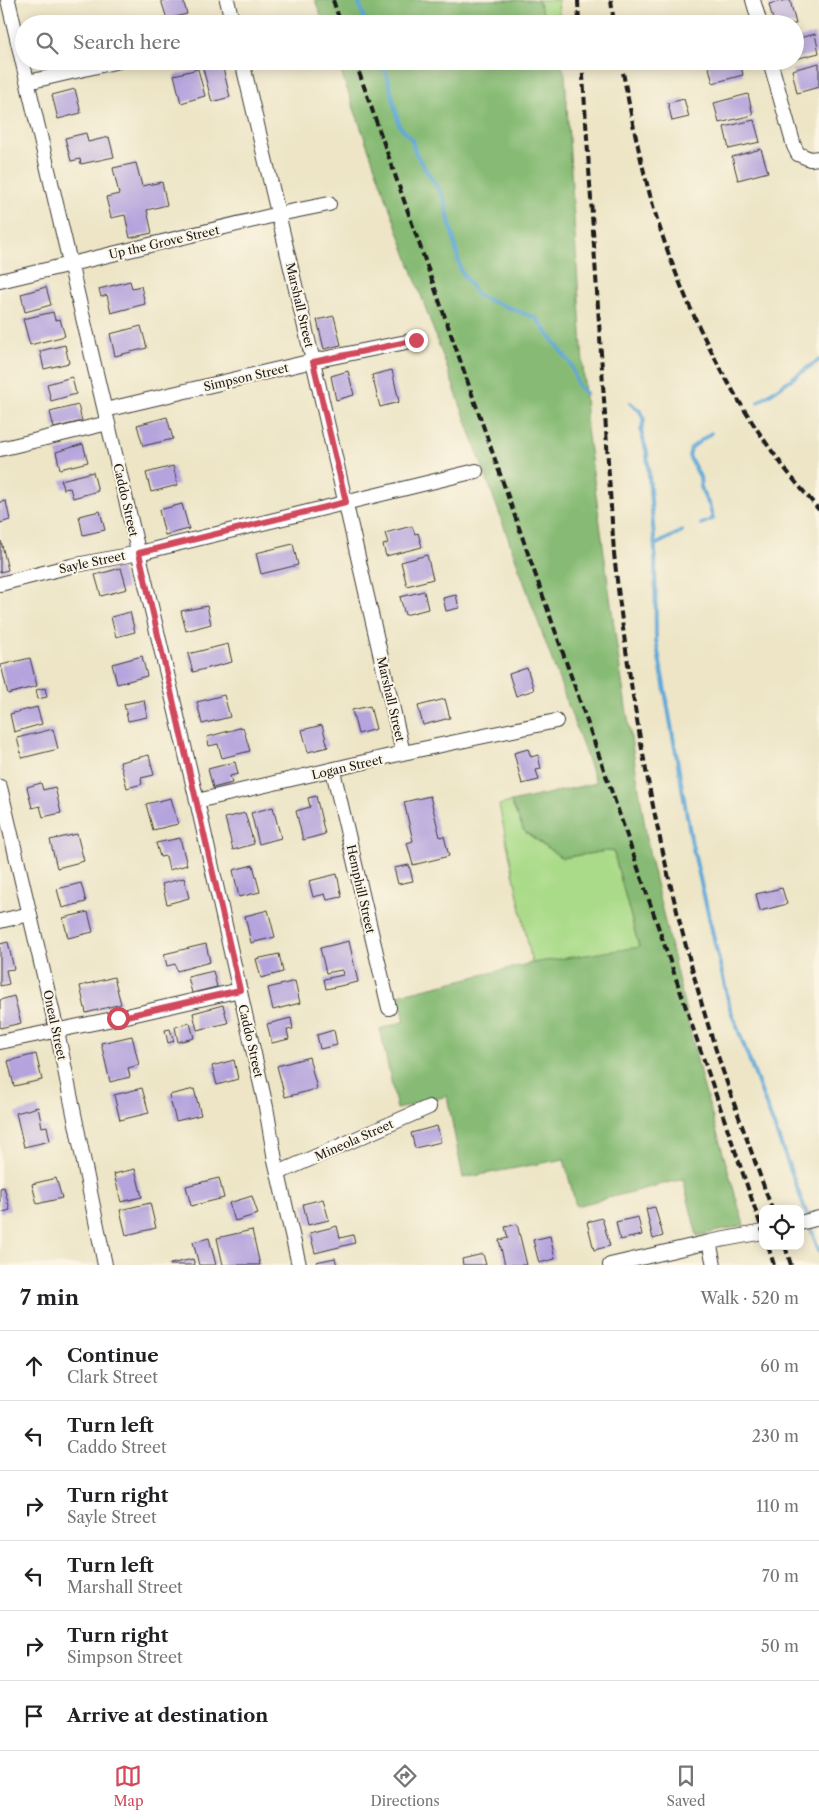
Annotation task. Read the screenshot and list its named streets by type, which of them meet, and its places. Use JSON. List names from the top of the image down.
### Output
{
  "streets": {
    "street": [
      "Up the Grove Street",
      "Marshall Street",
      "Simpson Street",
      "Caddo Street",
      "Sayle Street",
      "Logan Street",
      "Hemphill Street",
      "Oneal Street",
      "Mineola Street"
    ]
  },
  "crossings": [
    ["Up the Grove Street", "Marshall Street"],
    ["Up the Grove Street", "Caddo Street"],
    ["Marshall Street", "Simpson Street"],
    ["Marshall Street", "Sayle Street"],
    ["Marshall Street", "Logan Street"],
    ["Simpson Street", "Caddo Street"],
    ["Caddo Street", "Sayle Street"],
    ["Caddo Street", "Logan Street"],
    ["Caddo Street", "Mineola Street"],
    ["Logan Street", "Hemphill Street"]
  ],
  "page": {
    "search": "Search here",
    "heading": ["7 min", "Walk · 520 m"],
    "list": [
      ["Continue", "Clark Street", "60 m"],
      ["Turn left", "Caddo Street", "230 m"],
      ["Turn right", "Sayle Street", "110 m"],
      ["Turn left", "Marshall Street", "70 m"],
      ["Turn right", "Simpson Street", "50 m"],
      "Arrive at destination"
    ],
    "nav": ["Map", "Directions", "Saved"]
  }
}
